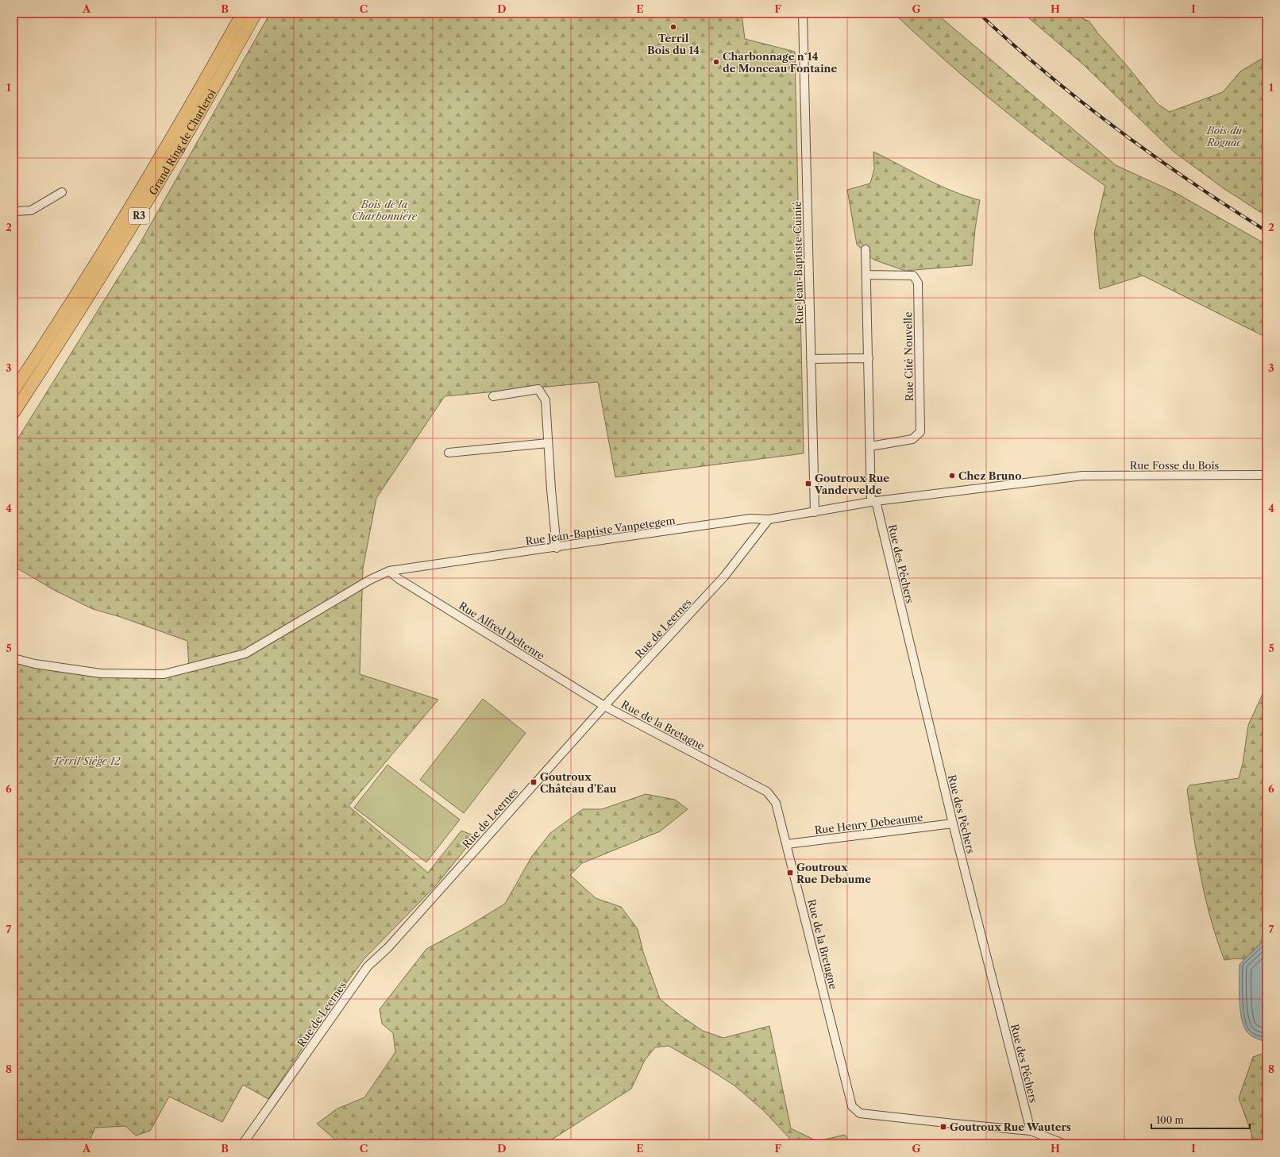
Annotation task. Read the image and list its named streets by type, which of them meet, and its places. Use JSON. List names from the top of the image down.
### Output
{
  "streets": {
    "highway": ["Grand Ring de Charleroi", "R3"],
    "street": [
      "Rue Jean-Baptiste Cuinié",
      "Rue Cité Nouvelle",
      "Rue Fosse du Bois",
      "Rue Jean-Baptiste Vanpetegem",
      "Rue des Pêchers",
      "Rue de Leernes",
      "Rue Alfred Deltenre",
      "Rue de la Bretagne",
      "Rue Henry Debeaume"
    ]
  },
  "crossings": [
    ["Rue Jean-Baptiste Cuinié", "Rue Jean-Baptiste Vanpetegem"],
    ["Rue Fosse du Bois", "Rue Jean-Baptiste Vanpetegem"],
    ["Rue Fosse du Bois", "Rue des Pêchers"],
    ["Rue Jean-Baptiste Vanpetegem", "Rue des Pêchers"],
    ["Rue Jean-Baptiste Vanpetegem", "Rue de Leernes"],
    ["Rue Jean-Baptiste Vanpetegem", "Rue Alfred Deltenre"],
    ["Rue des Pêchers", "Rue de la Bretagne"],
    ["Rue des Pêchers", "Rue Henry Debeaume"],
    ["Rue de Leernes", "Rue Alfred Deltenre"],
    ["Rue de Leernes", "Rue de la Bretagne"],
    ["Rue Alfred Deltenre", "Rue de la Bretagne"],
    ["Rue de la Bretagne", "Rue Henry Debeaume"]
  ],
  "parks": ["Bois du Rognac", "Bois de la Charbonnière", "Terril Siège 12"],
  "places": {
    "other": ["Terril Bois du 14", "Charbonnage n°14 de Monceau Fontaine", "Chez Bruno"],
    "transit": [
      "Goutroux Rue Vandervelde",
      "Goutroux Château d'Eau",
      "Goutroux Rue Debaume",
      "Goutroux Rue Wauters"
    ]
  },
  "scale_bar": "100 m",
  "grid": {
    "columns": [
      "A",
      "B",
      "C",
      "D",
      "E",
      "F",
      "G",
      "H",
      "I"
    ],
    "rows": [
      "1",
      "2",
      "3",
      "4",
      "5",
      "6",
      "7",
      "8"
    ]
  }
}
